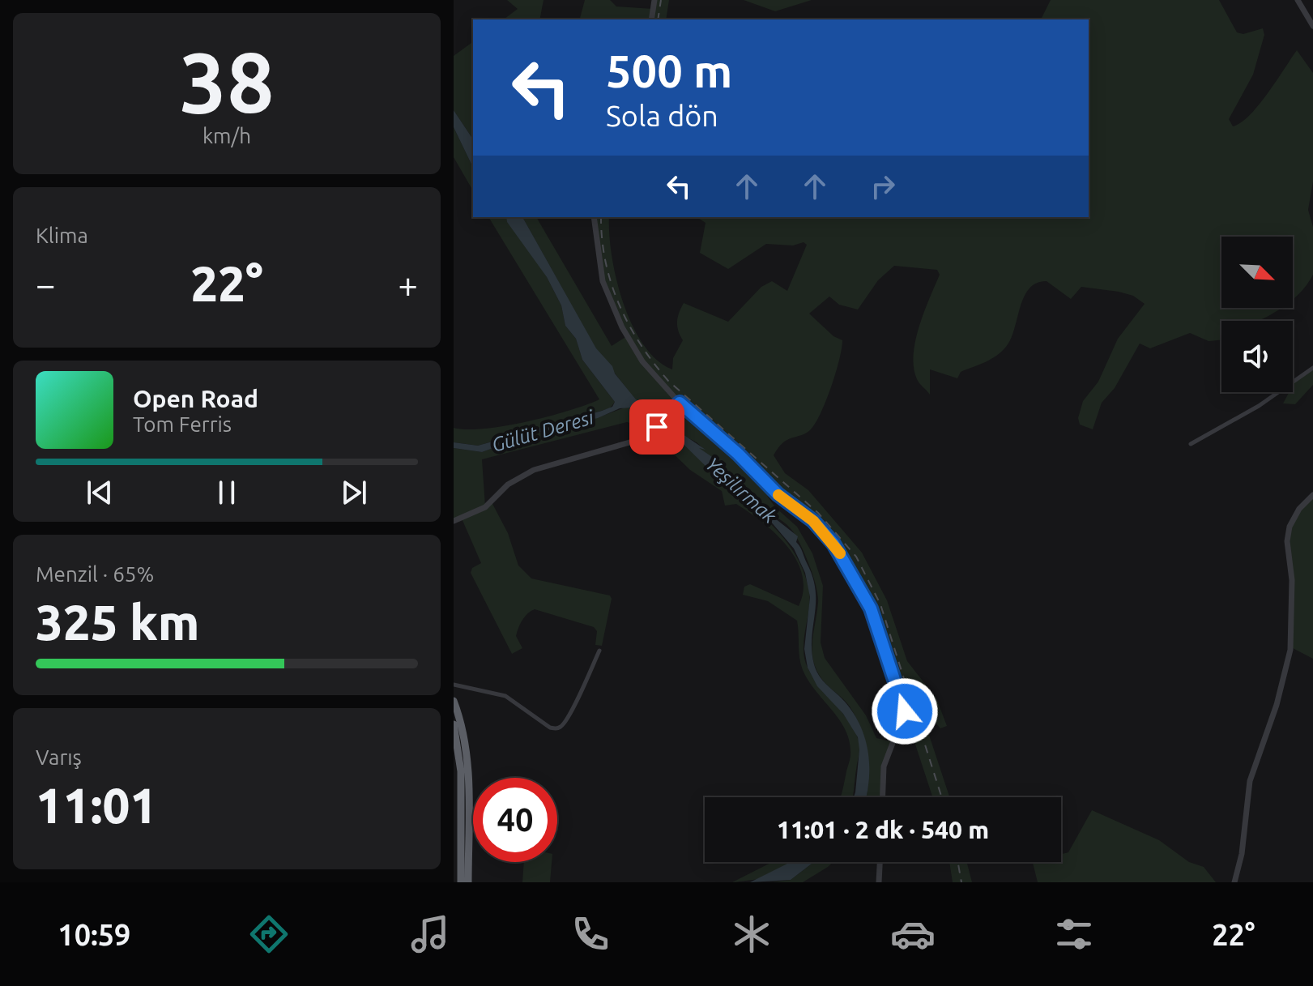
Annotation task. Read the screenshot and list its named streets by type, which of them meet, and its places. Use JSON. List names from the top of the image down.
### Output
{
  "water": ["Gülüt Deresi", "Yeşilırmak"],
  "north": "bottom right",
  "page": {
    "tile": [
      ["38", "km/h"],
      "Klima",
      ["Menzil · 65%", "325 km"],
      ["Varış", "11:01"]
    ],
    "turn": ["500 m", "Sola dön"],
    "heat": ["−", "22°", "+"],
    "song": ["Open Road", "Tom Ferris"],
    "limit": "40",
    "trip": "11:01 · 2 dk · 540 m",
    "tabs": ["10:59", "22°"]
  }
}
